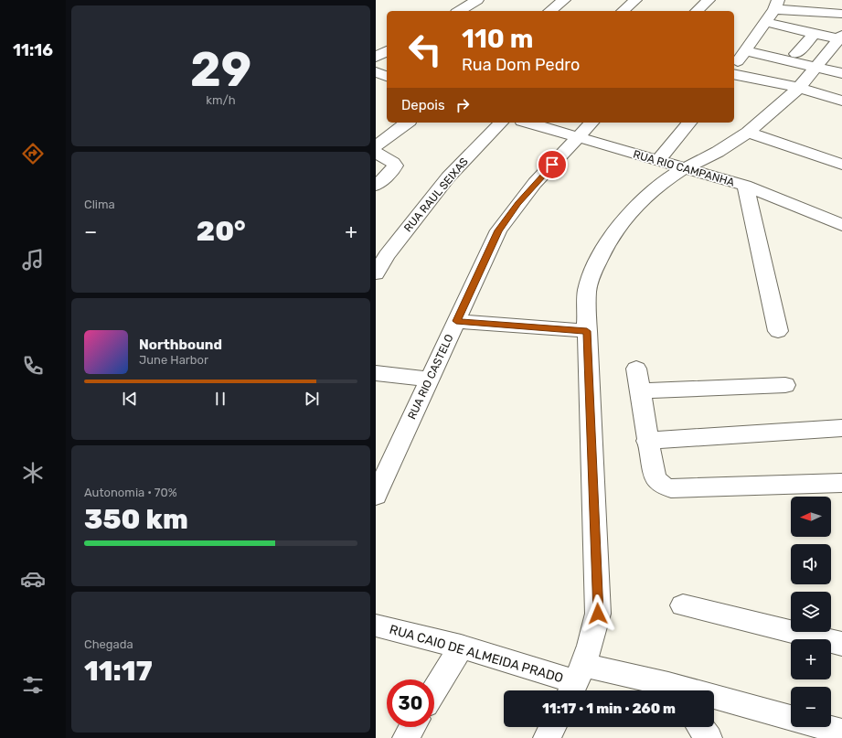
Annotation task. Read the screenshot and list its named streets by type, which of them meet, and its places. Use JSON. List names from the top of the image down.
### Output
{
  "streets": {
    "street": [
      "RUA RIO CAMPANHA",
      "RUA RAUL SEIXAS",
      "RUA RIO CASTELO",
      "RUA CAIO DE ALMEIDA PRADO"
    ]
  },
  "crossings": [
    ["RUA RIO CAMPANHA", "RUA RIO CASTELO"]
  ],
  "north": "left",
  "page": {
    "tabs": "11:16",
    "tile": [
      ["29", "km/h"],
      "Clima",
      ["Autonomia · 70%", "350 km"],
      ["Chegada", "11:17"]
    ],
    "turn": ["110 m", "Rua Dom Pedro"],
    "then": "Depois",
    "heat": ["−", "20°", "+"],
    "song": ["Northbound", "June Harbor"],
    "map_buttons": ["+", "−"],
    "limit": "30",
    "trip": "11:17 · 1 min · 260 m"
  }
}
